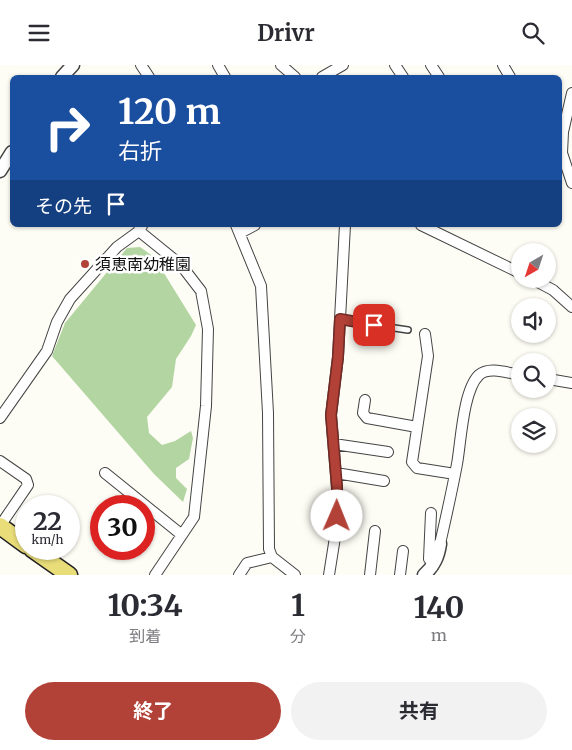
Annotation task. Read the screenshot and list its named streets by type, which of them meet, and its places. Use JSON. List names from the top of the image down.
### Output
{
  "places": ["須恵南幼稚園"],
  "north": "bottom left",
  "page": {
    "header": "Drivr",
    "turn": ["120 m", "右折"],
    "then": "その先",
    "speed": "22 km/h",
    "limit": "30",
    "eta": [
      "10:34",
      "到着",
      "1",
      "分",
      "140",
      "m"
    ],
    "buttons": ["終了", "共有"]
  }
}
